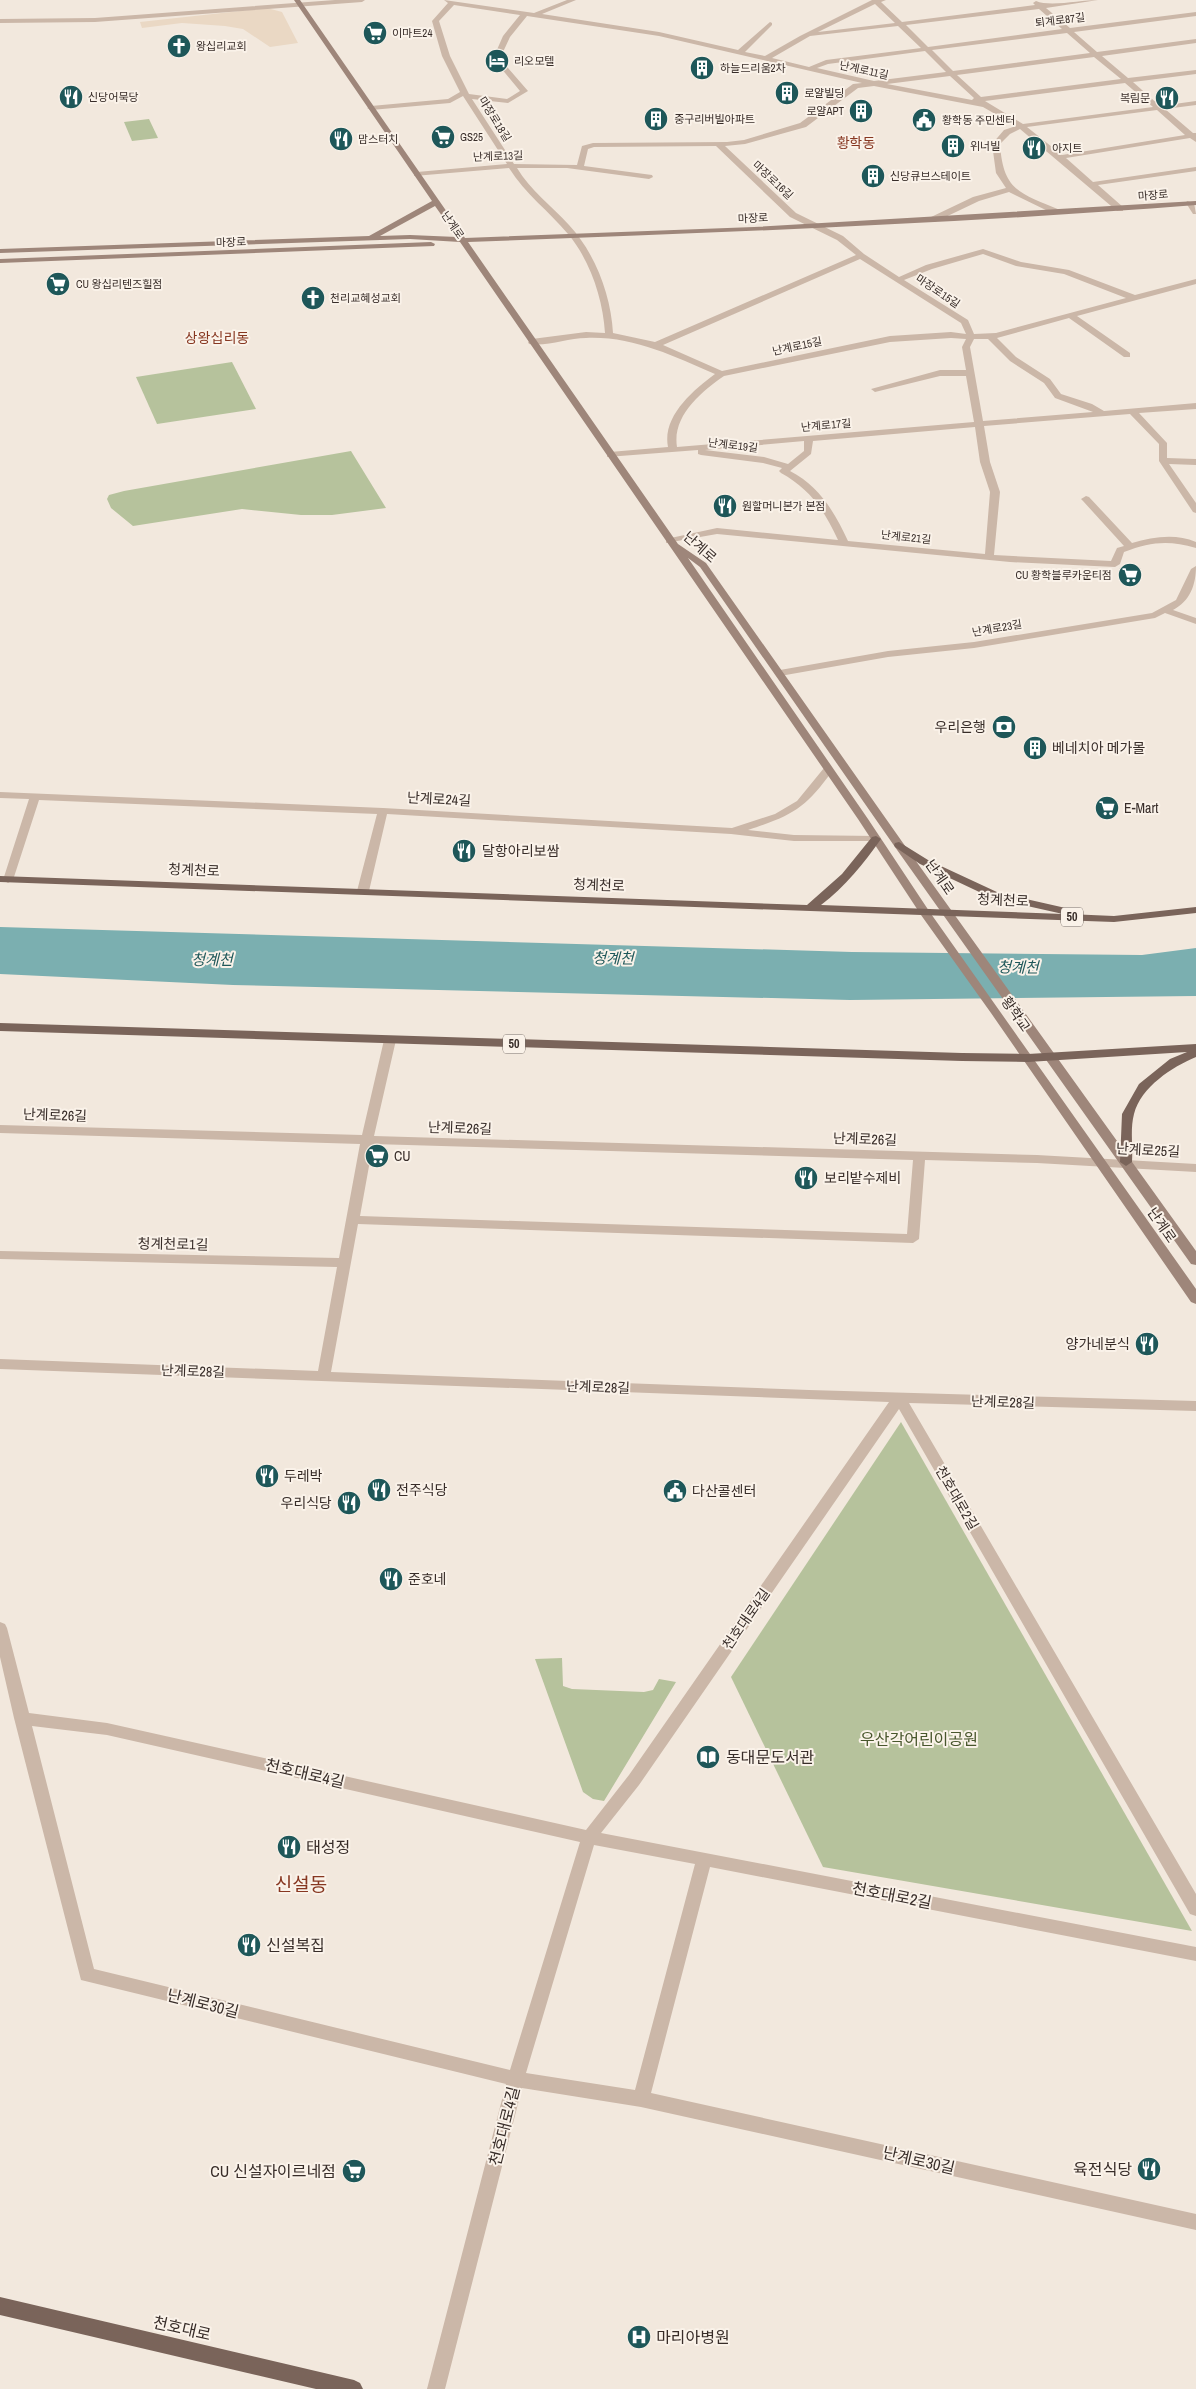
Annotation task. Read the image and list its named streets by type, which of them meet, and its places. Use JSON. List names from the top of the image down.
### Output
{
  "streets": {
    "main road": [
      "마장로",
      "난계로",
      "청계천로",
      "50",
      "황학교",
      "천호대로"
    ],
    "street": [
      "퇴계로87길",
      "난계로11길",
      "마장로18길",
      "난계로13길",
      "마장로16길",
      "마장로15길",
      "난계로15길",
      "난계로17길",
      "난계로19길",
      "난계로21길",
      "난계로23길",
      "난계로24길",
      "난계로26길",
      "난계로25길",
      "청계천로1길",
      "난계로28길",
      "천호대로2길",
      "천호대로4길",
      "난계로30길"
    ]
  },
  "crossings": [
    ["퇴계로87길", "난계로11길"],
    ["난계로11길", "마장로18길"],
    ["마장로18길", "난계로13길"],
    ["마장로18길", "마장로"],
    ["난계로13길", "난계로"],
    ["마장로16길", "마장로"],
    ["마장로16길", "마장로15길"],
    ["마장로", "난계로"],
    ["마장로", "마장로15길"],
    ["난계로", "난계로17길"],
    ["난계로", "난계로21길"],
    ["난계로", "난계로23길"],
    ["난계로", "난계로24길"],
    ["난계로", "청계천로"],
    ["난계로", "50"],
    ["난계로", "황학교"],
    ["난계로", "난계로26길"],
    ["난계로", "난계로25길"],
    ["마장로15길", "난계로15길"],
    ["난계로17길", "난계로19길"],
    ["난계로26길", "난계로25길"],
    ["난계로28길", "천호대로2길"],
    ["난계로28길", "천호대로4길"],
    ["천호대로2길", "천호대로4길"],
    ["천호대로4길", "난계로30길"]
  ],
  "districts": ["황학동", "상왕십리동", "신설동"],
  "water": ["청계천"],
  "parks": ["우산각어린이공원"],
  "places": {
    "supermarket": [
      "이마트24",
      "GS25",
      "CU 왕십리텐즈힐점",
      "CU 황학블루카운티점",
      "E-Mart",
      "CU",
      "CU 신설자이르네점"
    ],
    "church": ["왕십리교회", "천리교혜성교회"],
    "hotel": ["리오모텔"],
    "building": [
      "하늘드리움2차",
      "로얄빌딩",
      "로얄APT",
      "중구리버빌아파트",
      "위너빌",
      "신당큐브스테이트",
      "베네치아 메가몰"
    ],
    "restaurant": [
      "신당어묵당",
      "복림문",
      "맘스터치",
      "아지트",
      "원할머니본가 본점",
      "달항아리보쌈",
      "보리밭수제비",
      "양가네분식",
      "두레박",
      "전주식당",
      "우리식당",
      "준호네",
      "태성정",
      "신설복집",
      "육전식당"
    ],
    "public building": ["황학동 주민센터", "다산콜센터"],
    "bank": ["우리은행"],
    "library": ["동대문도서관"],
    "hospital": ["마리아병원"]
  }
}
